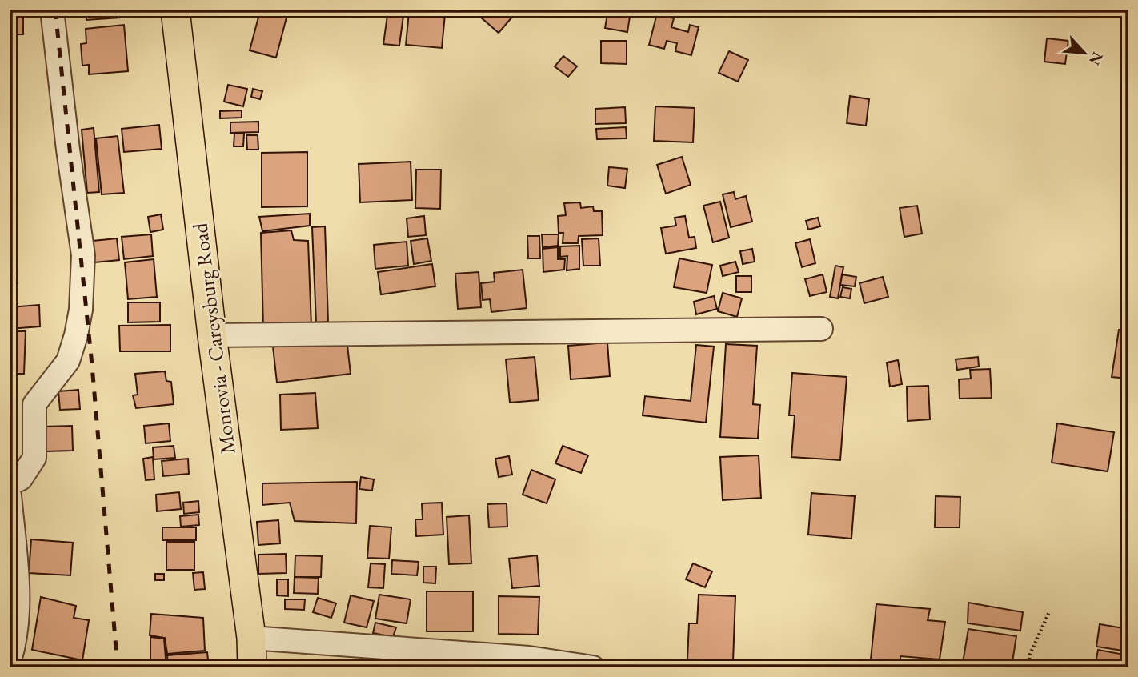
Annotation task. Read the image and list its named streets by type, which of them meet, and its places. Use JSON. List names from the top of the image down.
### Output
{
  "streets": {
    "main road": ["Monrovia - Careysburg Road"]
  },
  "north": "bottom right"
}
